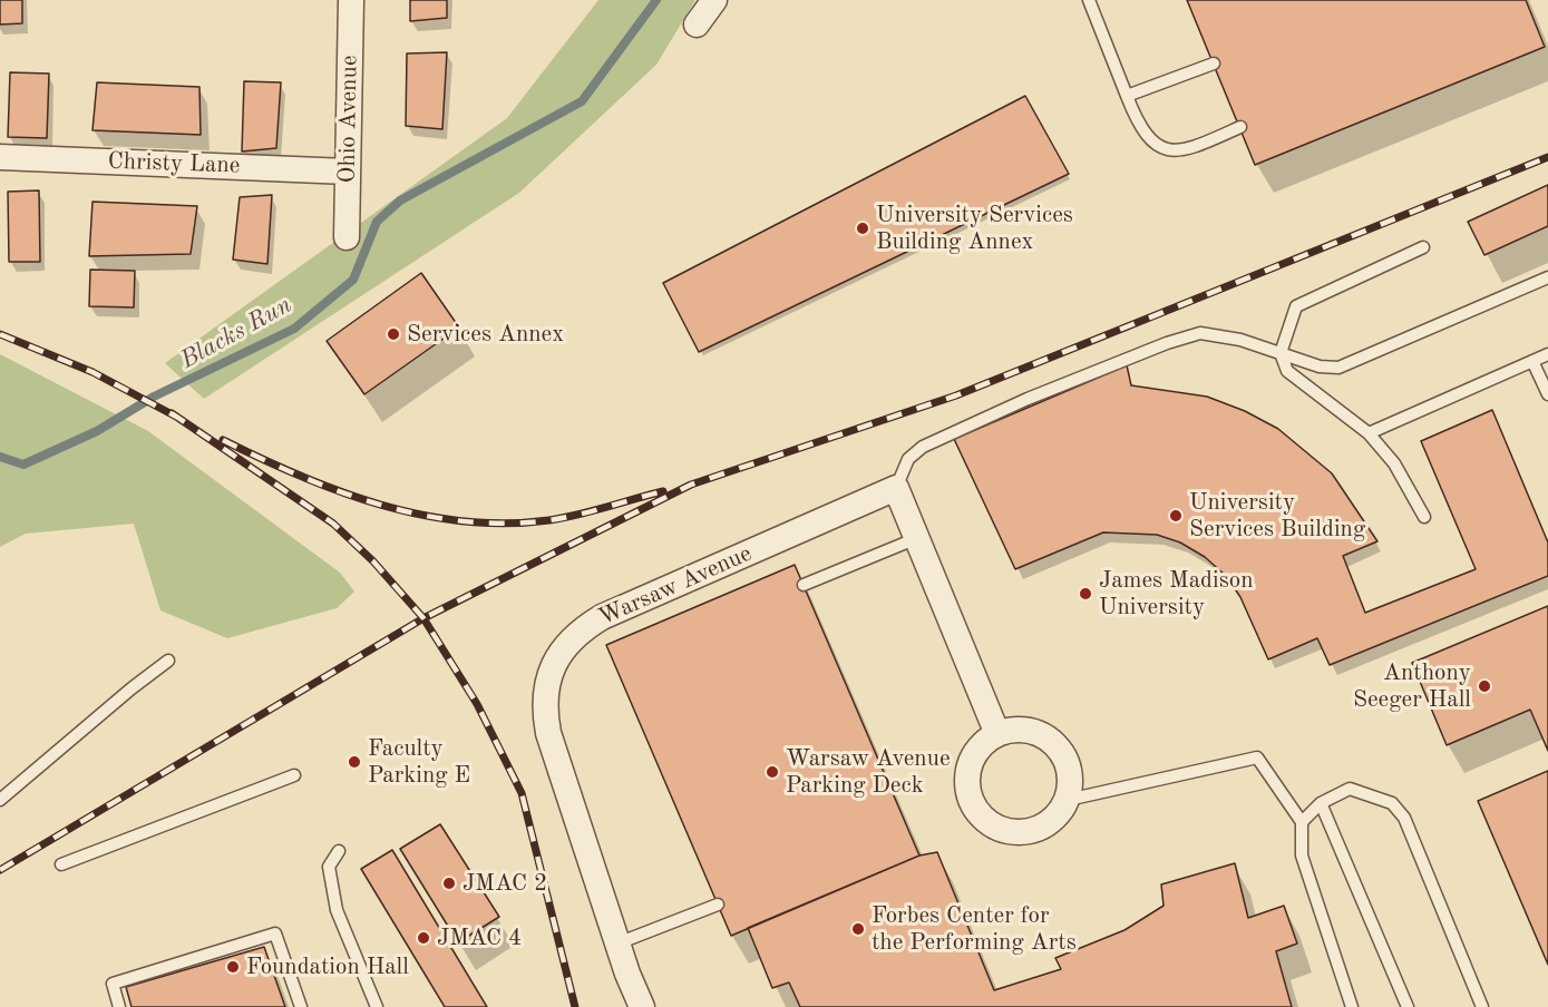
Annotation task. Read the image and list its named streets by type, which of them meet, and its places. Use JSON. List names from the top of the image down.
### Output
{
  "streets": {
    "street": ["Ohio Avenue", "Christy Lane", "Warsaw Avenue"]
  },
  "crossings": [
    ["Ohio Avenue", "Christy Lane"]
  ],
  "water": ["Blacks Run"],
  "places": [
    "University Services Building Annex",
    "Services Annex",
    "University Services Building",
    "James Madison University",
    "Anthony Seeger Hall",
    "Faculty Parking E",
    "Warsaw Avenue Parking Deck",
    "JMAC 2",
    "Forbes Center for the Performing Arts",
    "JMAC 4",
    "Foundation Hall"
  ]
}
